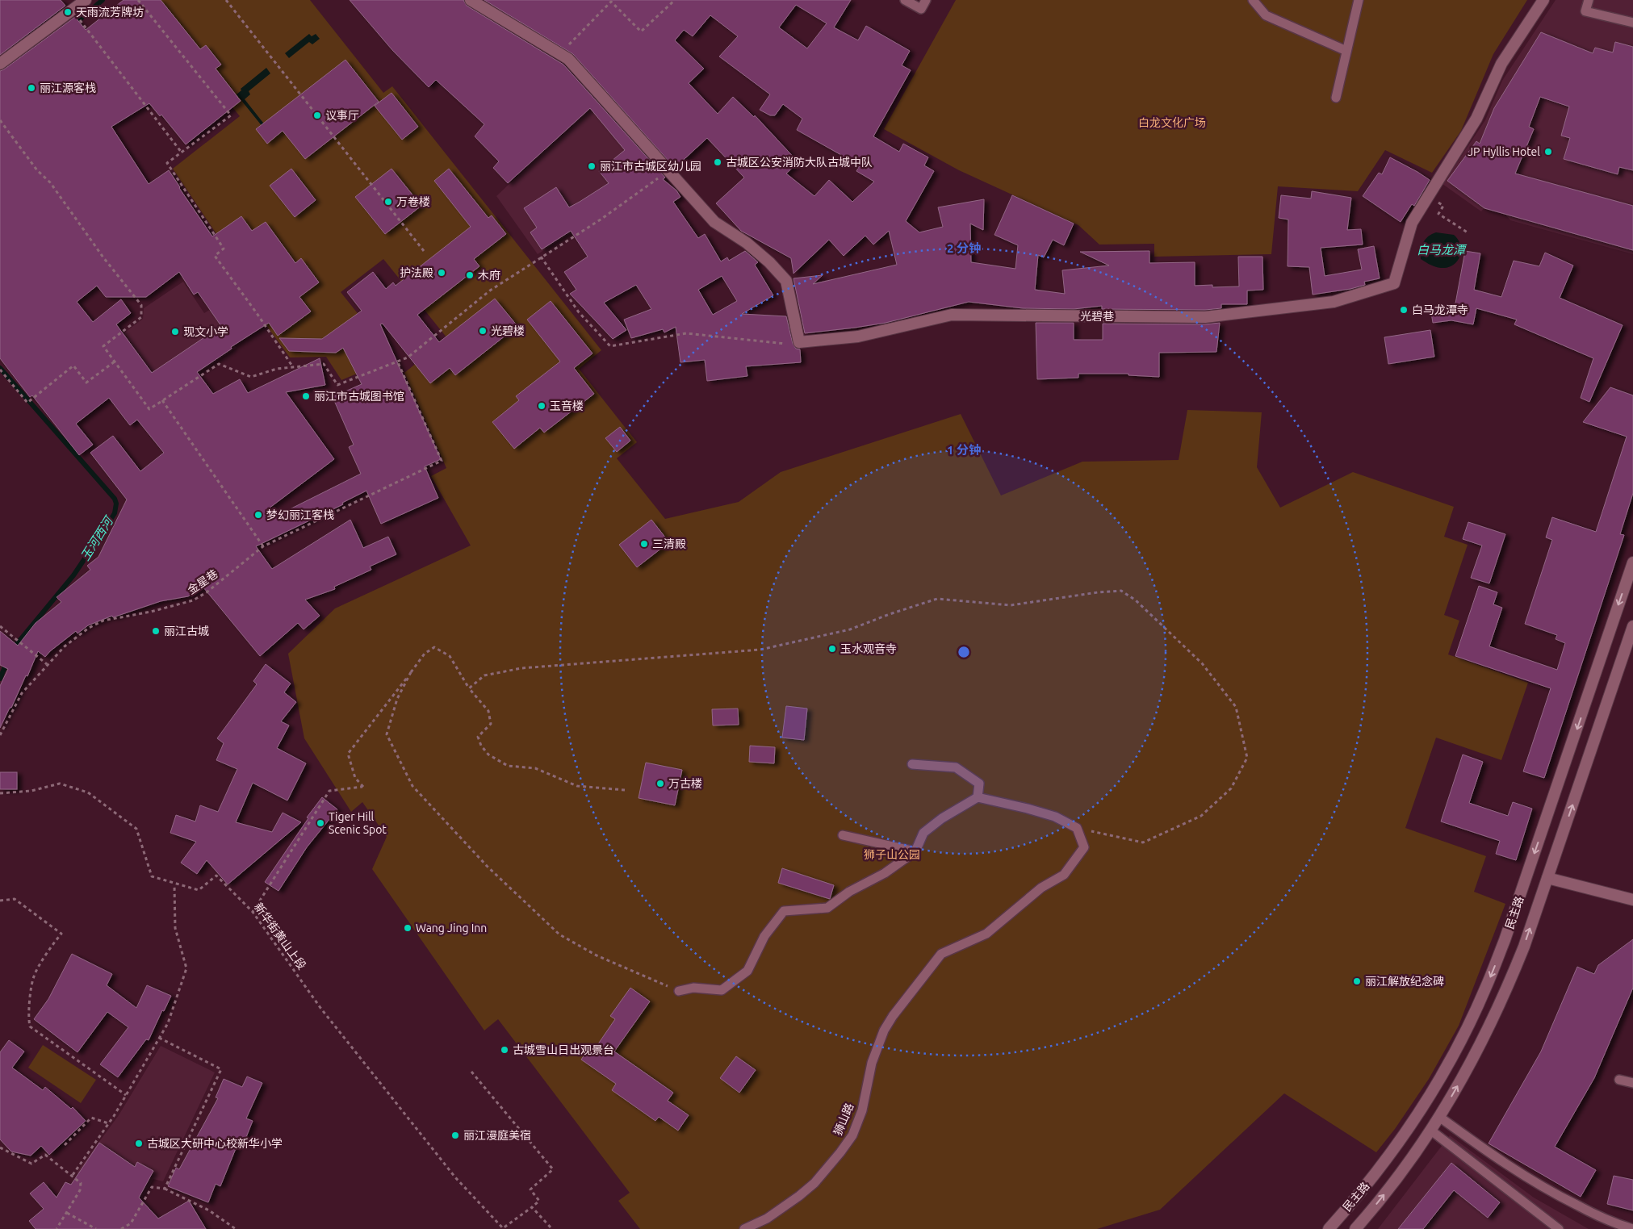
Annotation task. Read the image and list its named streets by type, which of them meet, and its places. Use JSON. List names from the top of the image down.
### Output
{
  "streets": {
    "street": ["光碧巷", "民主路"],
    "lane": ["狮山路"],
    "path": ["金星巷", "新华街黄山上段"]
  },
  "water": ["白马龙潭", "玉河西河"],
  "parks": ["白龙文化广场", "狮子山公园"],
  "places": [
    "天雨流芳牌坊",
    "丽江源客栈",
    "议事厅",
    "JP Hyllis Hotel",
    "古城区公安消防大队古城中队",
    "丽江市古城区幼儿园",
    "万卷楼",
    "护法殿",
    "木府",
    "白马龙潭寺",
    "光碧楼",
    "现文小学",
    "丽江市古城图书馆",
    "玉音楼",
    "梦幻丽江客栈",
    "三清殿",
    "丽江古城",
    "玉水观音寺",
    "万古楼",
    "Tiger Hill Scenic Spot",
    "Wang Jing Inn",
    "丽江解放纪念碑",
    "古城雪山日出观景台",
    "丽江漫庭美宿",
    "古城区大研中心校新华小学"
  ],
  "rings": ["2 分钟", "1 分钟"]
}
